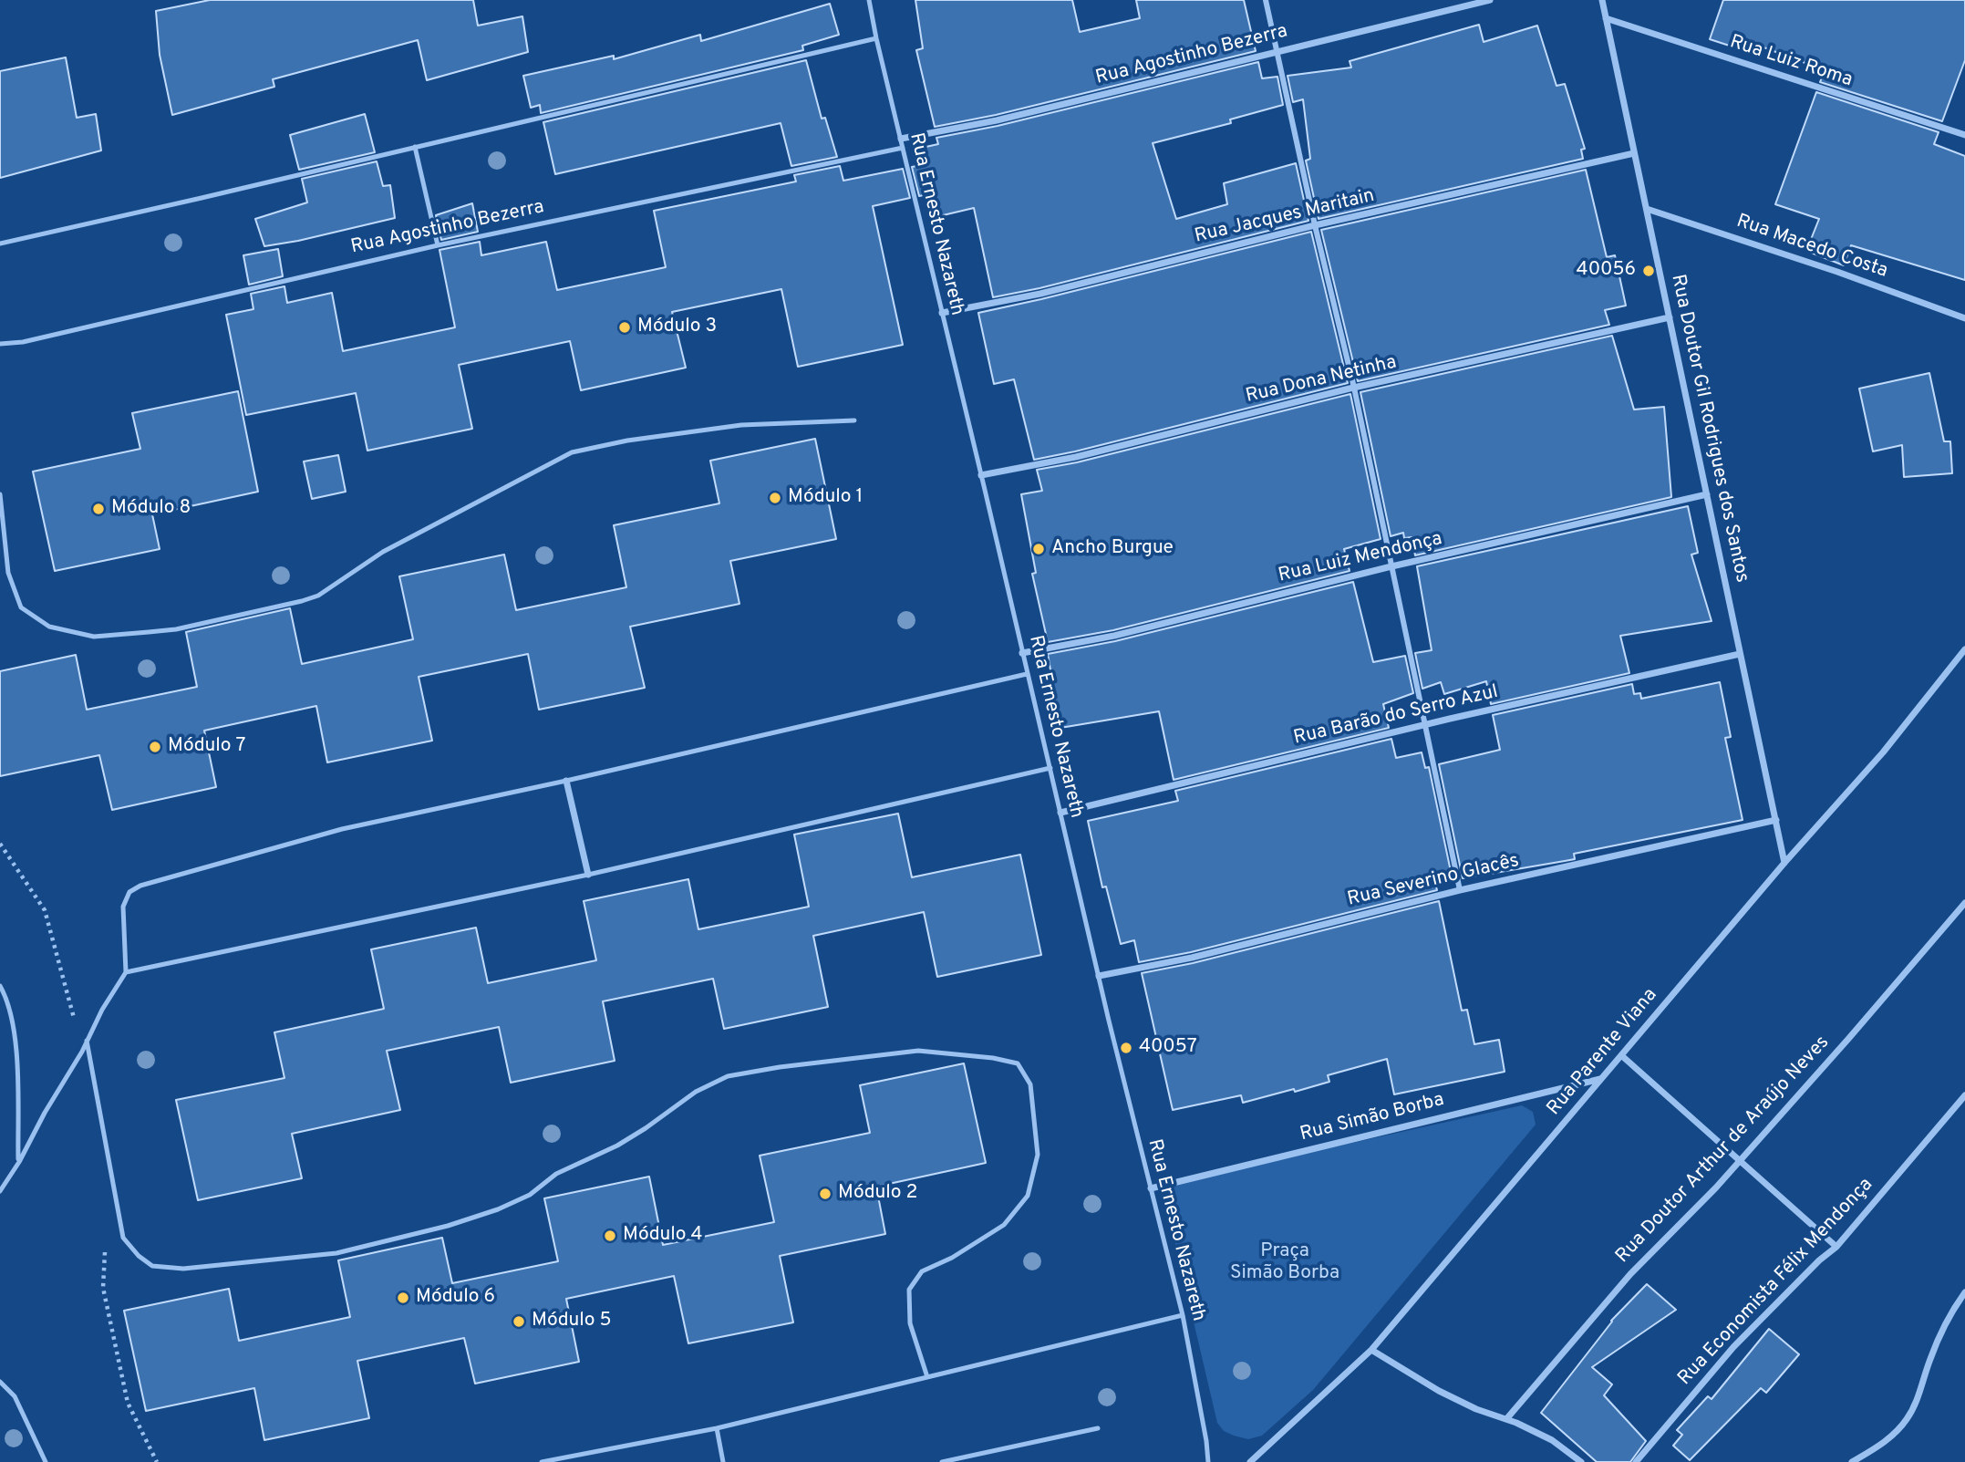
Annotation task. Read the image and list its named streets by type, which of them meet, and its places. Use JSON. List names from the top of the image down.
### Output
{
  "streets": {
    "street": [
      "Rua Agostinho Bezerra",
      "Rua Luiz Roma",
      "Rua Jacques Maritain",
      "Rua Macedo Costa",
      "Rua Dona Netinha",
      "Rua Doutor Gil Rodrigues dos Santos",
      "Rua Luiz Mendonça",
      "Rua Barão do Serro Azul",
      "Rua Severino Glacês",
      "Rua Parente Viana",
      "Rua Simão Borba",
      "Rua Doutor Arthur de Araújo Neves",
      "Rua Economista Félix Mendonça"
    ],
    "lane": ["Rua Ernesto Nazareth"]
  },
  "crossings": [
    ["Rua Agostinho Bezerra", "Rua Ernesto Nazareth"],
    ["Rua Luiz Roma", "Rua Doutor Gil Rodrigues dos Santos"],
    ["Rua Jacques Maritain", "Rua Ernesto Nazareth"],
    ["Rua Jacques Maritain", "Rua Doutor Gil Rodrigues dos Santos"],
    ["Rua Ernesto Nazareth", "Rua Dona Netinha"],
    ["Rua Ernesto Nazareth", "Rua Luiz Mendonça"],
    ["Rua Ernesto Nazareth", "Rua Barão do Serro Azul"],
    ["Rua Ernesto Nazareth", "Rua Severino Glacês"],
    ["Rua Ernesto Nazareth", "Rua Simão Borba"],
    ["Rua Macedo Costa", "Rua Doutor Gil Rodrigues dos Santos"],
    ["Rua Dona Netinha", "Rua Doutor Gil Rodrigues dos Santos"],
    ["Rua Doutor Gil Rodrigues dos Santos", "Rua Luiz Mendonça"],
    ["Rua Doutor Gil Rodrigues dos Santos", "Rua Barão do Serro Azul"],
    ["Rua Doutor Gil Rodrigues dos Santos", "Rua Severino Glacês"],
    ["Rua Doutor Gil Rodrigues dos Santos", "Rua Parente Viana"],
    ["Rua Parente Viana", "Rua Simão Borba"]
  ],
  "parks": ["Praça Simão Borba"],
  "places": [
    "40056",
    "Módulo 3",
    "Módulo 1",
    "Módulo 8",
    "Ancho Burgue",
    "Módulo 7",
    "40057",
    "Módulo 2",
    "Módulo 4",
    "Módulo 6",
    "Módulo 5"
  ]
}
